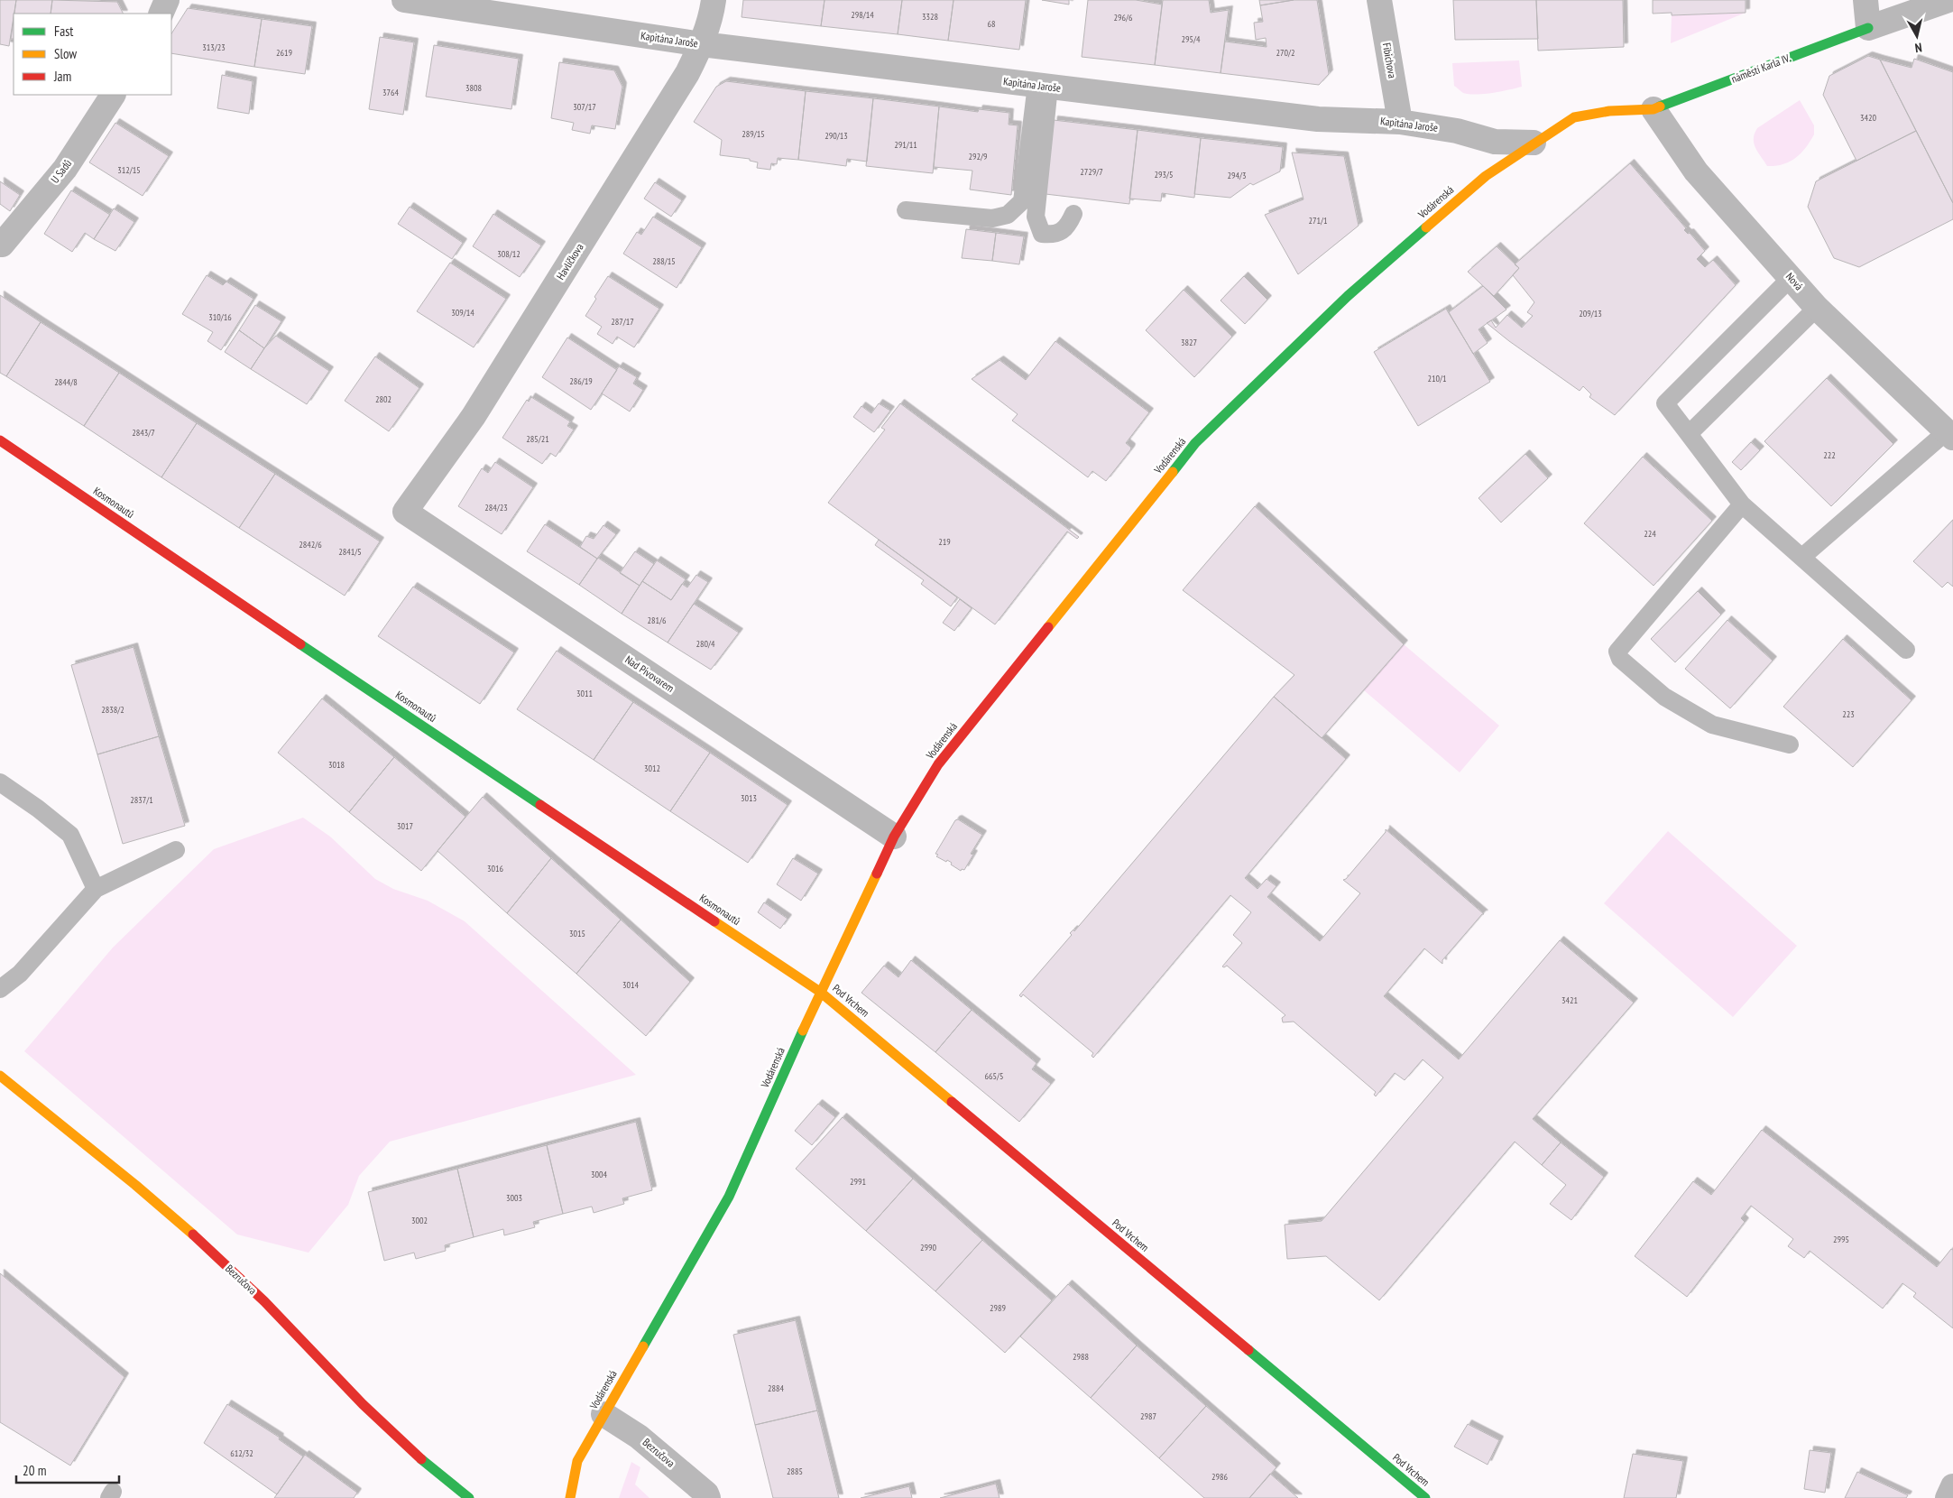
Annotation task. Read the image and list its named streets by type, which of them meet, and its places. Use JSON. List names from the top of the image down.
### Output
{
  "streets": {
    "street": [
      "Kapitána Jaroše",
      "Fibichova",
      "náměstí Karla IV.",
      "U Sadů",
      "Vodárenská",
      "Havlíčkova",
      "Nová",
      "Kosmonautů",
      "Nad Pivovarem",
      "Pod Vrchem",
      "Bezručova"
    ]
  },
  "crossings": [
    ["Kapitána Jaroše", "Fibichova"],
    ["Kapitána Jaroše", "Vodárenská"],
    ["Kapitána Jaroše", "Havlíčkova"],
    ["náměstí Karla IV.", "Nová"],
    ["Vodárenská", "Kosmonautů"],
    ["Vodárenská", "Nad Pivovarem"],
    ["Vodárenská", "Pod Vrchem"],
    ["Vodárenská", "Bezručova"],
    ["Havlíčkova", "Nad Pivovarem"],
    ["Kosmonautů", "Pod Vrchem"]
  ],
  "house_numbers": [
    "298/14",
    "3328",
    "296/6",
    "68",
    "295/4",
    "313/23",
    "2619",
    "270/2",
    "3808",
    "3764",
    "307/17",
    "3420",
    "289/15",
    "290/13",
    "291/11",
    "292/9",
    "312/15",
    "2729/7",
    "293/5",
    "294/3",
    "271/1",
    "308/12",
    "288/15",
    "309/14",
    "209/13",
    "310/16",
    "287/17",
    "3827",
    "210/1",
    "286/19",
    "2844/8",
    "2802",
    "2843/7",
    "285/21",
    "222",
    "284/23",
    "224",
    "219",
    "2842/6",
    "2841/5",
    "281/6",
    "280/4",
    "3011",
    "2838/2",
    "223",
    "3018",
    "3012",
    "3013",
    "2837/1",
    "3017",
    "3016",
    "3015",
    "3014",
    "3421",
    "665/5",
    "3004",
    "2991",
    "3003",
    "3002",
    "2995",
    "2990",
    "2989",
    "2988",
    "2884",
    "2987",
    "612/32",
    "2885",
    "2986"
  ],
  "legend": ["Fast", "Slow", "Jam"],
  "scale_bar": "20 m",
  "north": "bottom"
}
